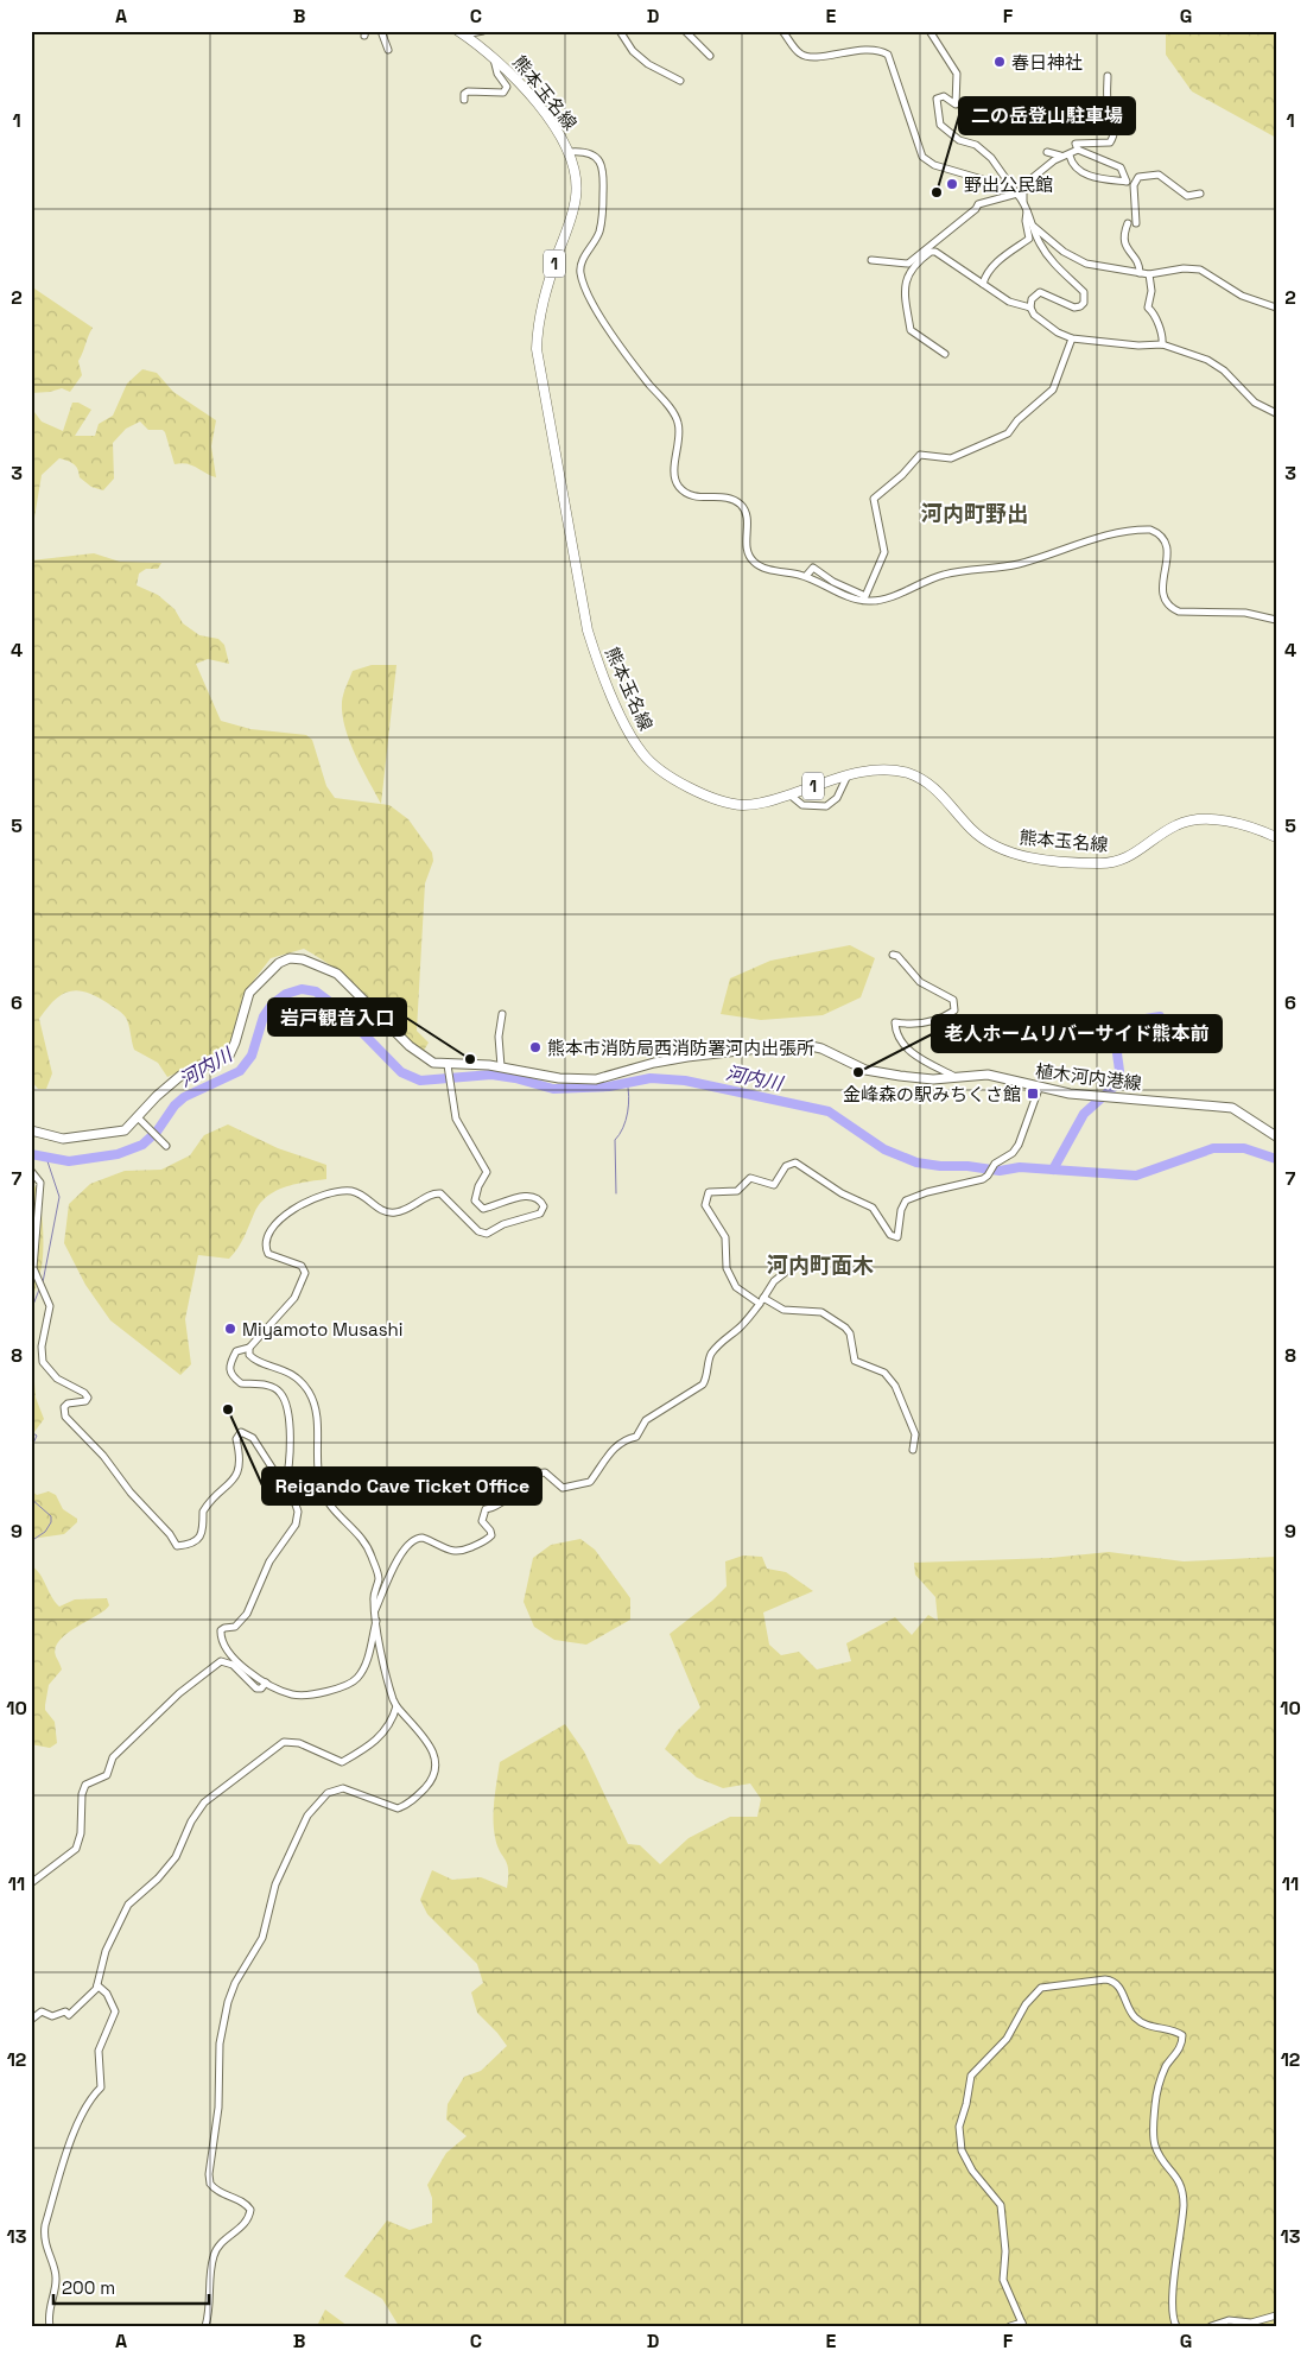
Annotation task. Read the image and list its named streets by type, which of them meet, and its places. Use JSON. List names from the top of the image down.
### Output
{
  "streets": {
    "main road": ["熊本玉名線", "1", "植木河内港線"]
  },
  "districts": ["河内町野出", "河内町面木"],
  "water": ["河内川"],
  "places": {
    "other": [
      "春日神社",
      "野出公民館",
      "二の岳登山駐車場",
      "熊本市消防局西消防署河内出張所",
      "岩戸観音入口",
      "老人ホームリバーサイド熊本前",
      "Miyamoto Musashi",
      "Reigando Cave Ticket Office"
    ],
    "transit": ["金峰森の駅みちくさ館"]
  },
  "scale_bar": "200 m",
  "grid": {
    "columns": [
      "A",
      "B",
      "C",
      "D",
      "E",
      "F",
      "G"
    ],
    "rows": [
      "1",
      "2",
      "3",
      "4",
      "5",
      "6",
      "7",
      "8",
      "9",
      "10",
      "11",
      "12",
      "13"
    ]
  }
}
